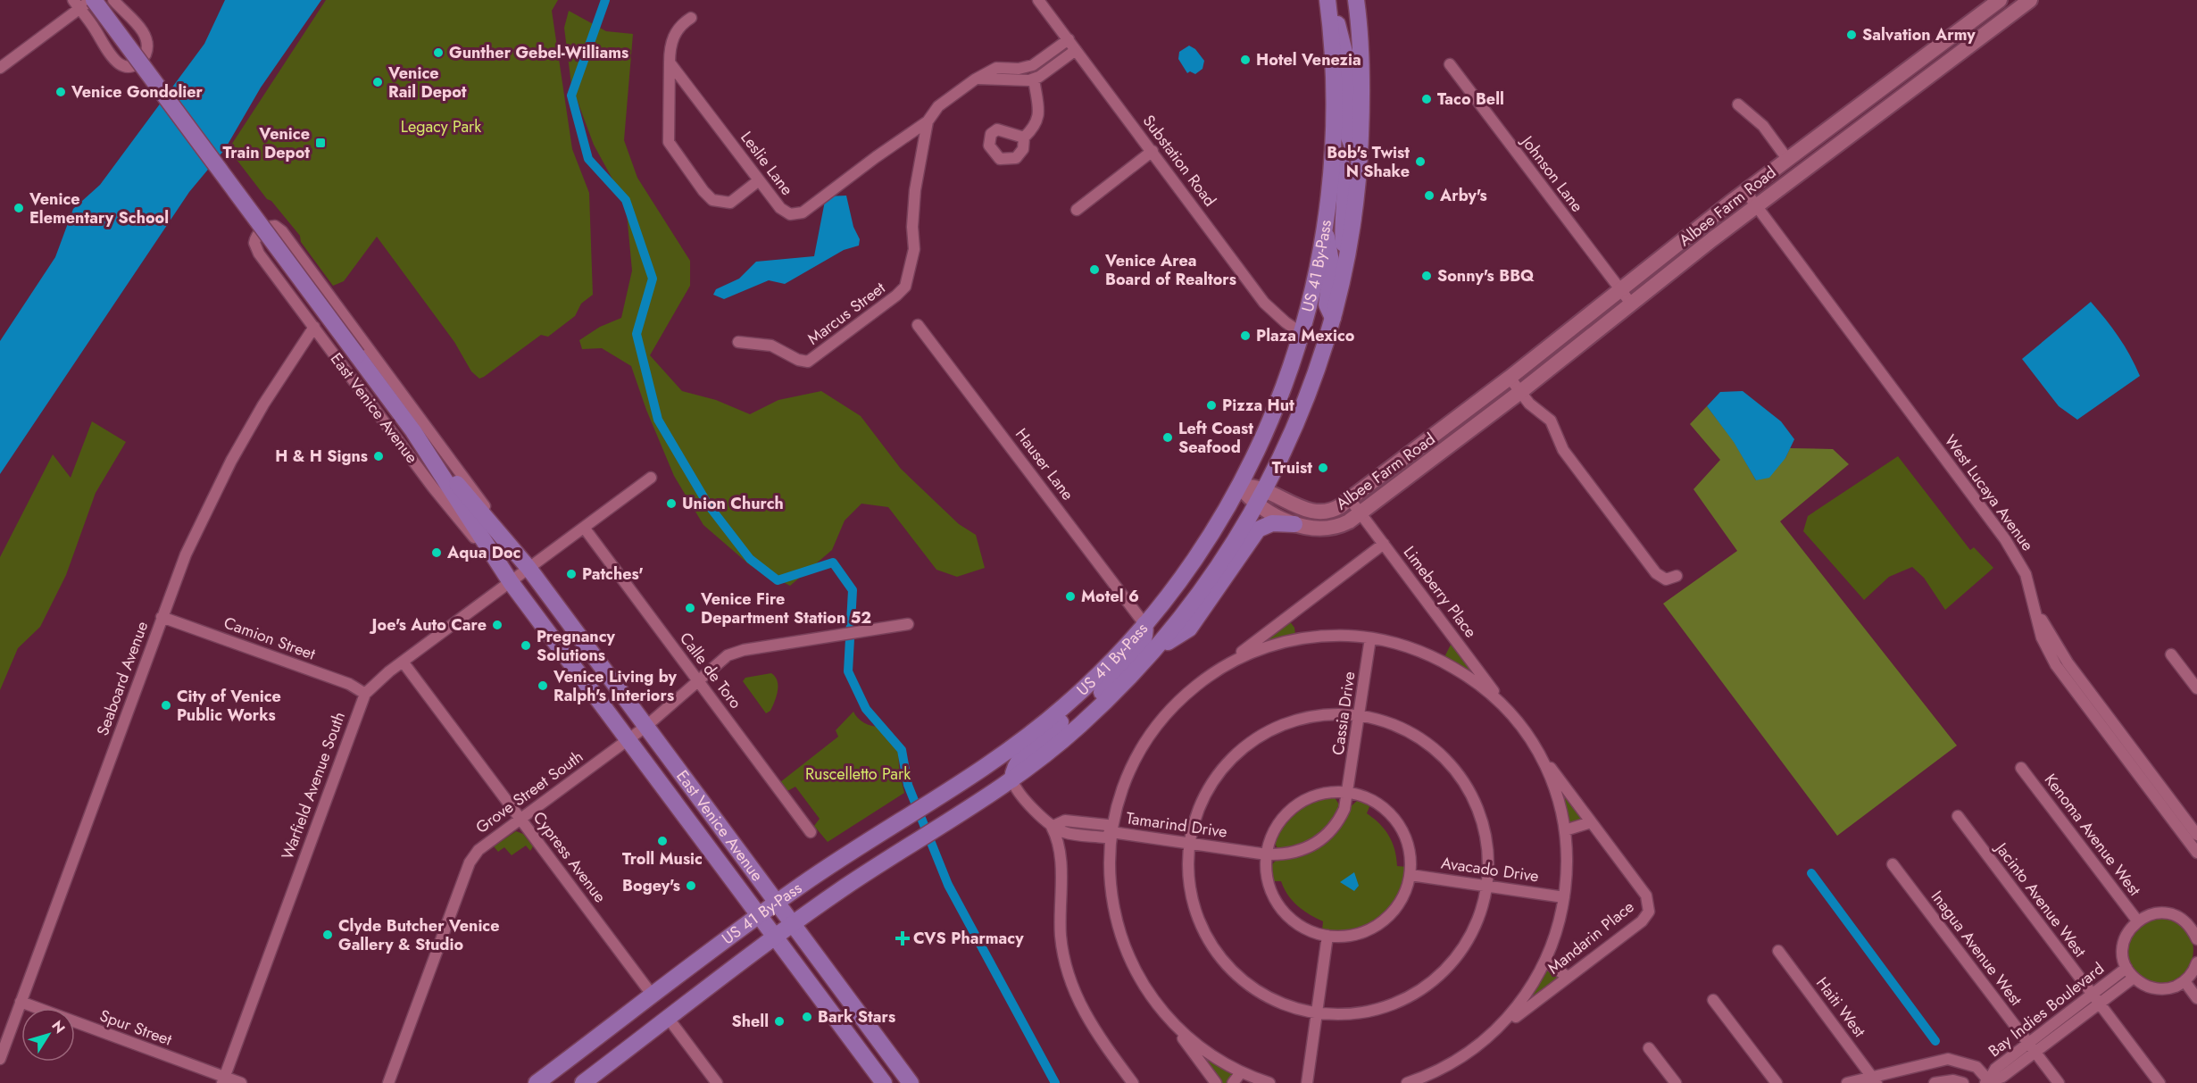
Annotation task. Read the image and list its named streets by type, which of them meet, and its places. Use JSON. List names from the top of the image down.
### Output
{
  "streets": {
    "main road": ["Albee Farm Road", "US 41 By-Pass", "East Venice Avenue"],
    "street": [
      "Substation Road",
      "Leslie Lane",
      "Johnson Lane",
      "Marcus Street",
      "Hauser Lane",
      "West Lucaya Avenue",
      "Limeberry Place",
      "Camion Street",
      "Calle de Toro",
      "Seaboard Avenue",
      "Cassia Drive",
      "Warfield Avenue South",
      "Grove Street South",
      "Tamarind Drive",
      "Kenoma Avenue West",
      "Cypress Avenue",
      "Avacado Drive",
      "Jacinto Avenue West",
      "Mandarin Place",
      "Inagua Avenue West",
      "Haiti West",
      "Bay Indies Boulevard",
      "Spur Street"
    ]
  },
  "crossings": [
    ["Substation Road", "Leslie Lane"],
    ["Substation Road", "US 41 By-Pass"],
    ["Leslie Lane", "Marcus Street"],
    ["Johnson Lane", "Albee Farm Road"],
    ["Albee Farm Road", "US 41 By-Pass"],
    ["Albee Farm Road", "West Lucaya Avenue"],
    ["US 41 By-Pass", "East Venice Avenue"],
    ["US 41 By-Pass", "Hauser Lane"],
    ["US 41 By-Pass", "Tamarind Drive"],
    ["US 41 By-Pass", "Cypress Avenue"],
    ["East Venice Avenue", "Seaboard Avenue"],
    ["East Venice Avenue", "Warfield Avenue South"],
    ["East Venice Avenue", "Grove Street South"],
    ["Camion Street", "Seaboard Avenue"],
    ["Camion Street", "Warfield Avenue South"],
    ["Calle de Toro", "Warfield Avenue South"],
    ["Calle de Toro", "Grove Street South"],
    ["Seaboard Avenue", "Spur Street"],
    ["Cassia Drive", "Tamarind Drive"],
    ["Warfield Avenue South", "Cypress Avenue"],
    ["Warfield Avenue South", "Spur Street"],
    ["Grove Street South", "Cypress Avenue"],
    ["Kenoma Avenue West", "Bay Indies Boulevard"],
    ["Jacinto Avenue West", "Bay Indies Boulevard"],
    ["Inagua Avenue West", "Bay Indies Boulevard"],
    ["Haiti West", "Bay Indies Boulevard"]
  ],
  "parks": ["Legacy Park", "Ruscelletto Park"],
  "places": {
    "other": [
      "Salvation Army",
      "Gunther Gebel-Williams",
      "Hotel Venezia",
      "Venice Rail Depot",
      "Venice Gondolier",
      "Taco Bell",
      "Bob's Twist N Shake",
      "Arby's",
      "Venice Elementary School",
      "Venice Area Board of Realtors",
      "Sonny's BBQ",
      "Plaza Mexico",
      "Pizza Hut",
      "Left Coast Seafood",
      "H & H Signs",
      "Truist",
      "Union Church",
      "Aqua Doc",
      "Patches'",
      "Motel 6",
      "Venice Fire Department Station 52",
      "Joe's Auto Care",
      "Pregnancy Solutions",
      "Venice Living by Ralph's Interiors",
      "City of Venice Public Works",
      "Troll Music",
      "Bogey's",
      "Clyde Butcher Venice Gallery & Studio",
      "Bark Stars",
      "Shell"
    ],
    "transit": ["Venice Train Depot"],
    "health": ["CVS Pharmacy"]
  },
  "north": "top right"
}
